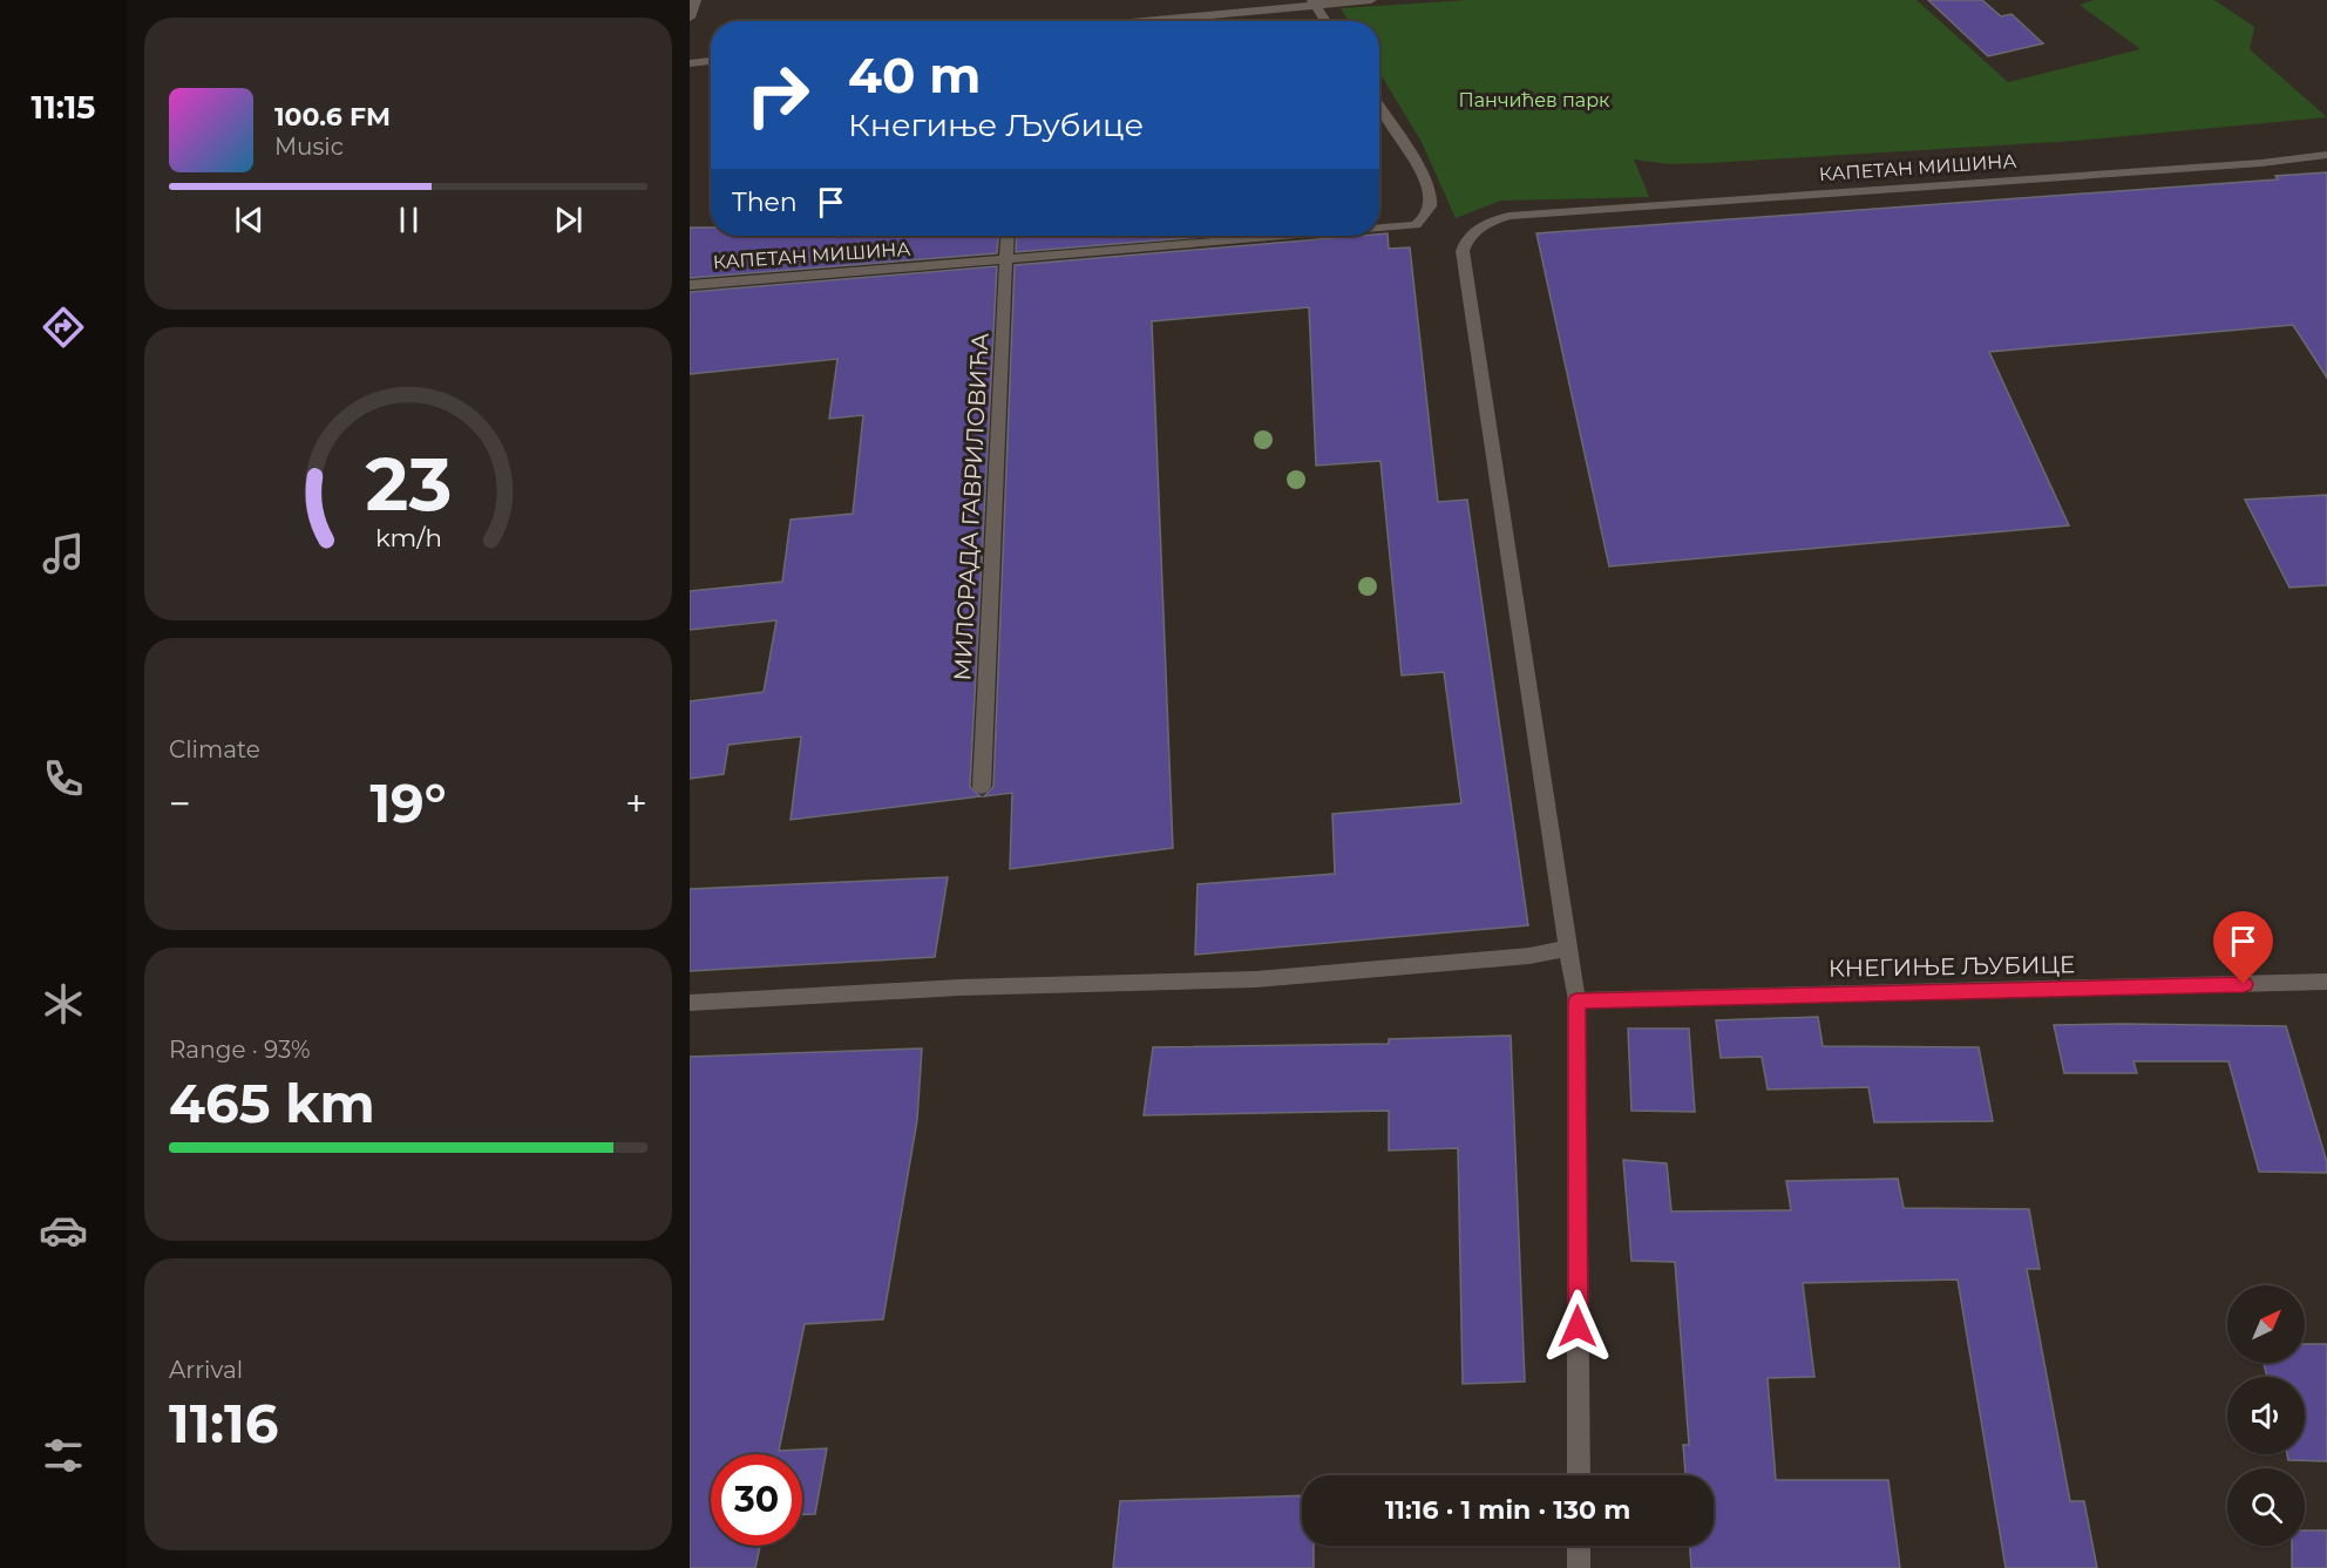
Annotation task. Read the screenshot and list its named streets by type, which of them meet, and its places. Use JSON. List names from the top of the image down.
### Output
{
  "streets": {
    "street": ["КАПЕТАН МИШИНА", "МИЛОРАДА ГАВРИЛОВИЋА", "КНЕГИЊЕ ЉУБИЦЕ"]
  },
  "crossings": [
    ["КАПЕТАН МИШИНА", "МИЛОРАДА ГАВРИЛОВИЋА"],
    ["КАПЕТАН МИШИНА", "КНЕГИЊЕ ЉУБИЦЕ"]
  ],
  "parks": ["Панчићев парк"],
  "north": "top right",
  "page": {
    "tabs": "11:15",
    "turn": ["40 m", "Кнегиње Љубице"],
    "song": ["100.6 FM", "Music"],
    "then": "Then",
    "tile": [
      "Climate",
      ["Range · 93%", "465 km"],
      ["Arrival", "11:16"]
    ],
    "heat": ["−", "19°", "+"],
    "limit": "30",
    "trip": "11:16 · 1 min · 130 m",
    "gauge": ["23", "km/h"]
  }
}
